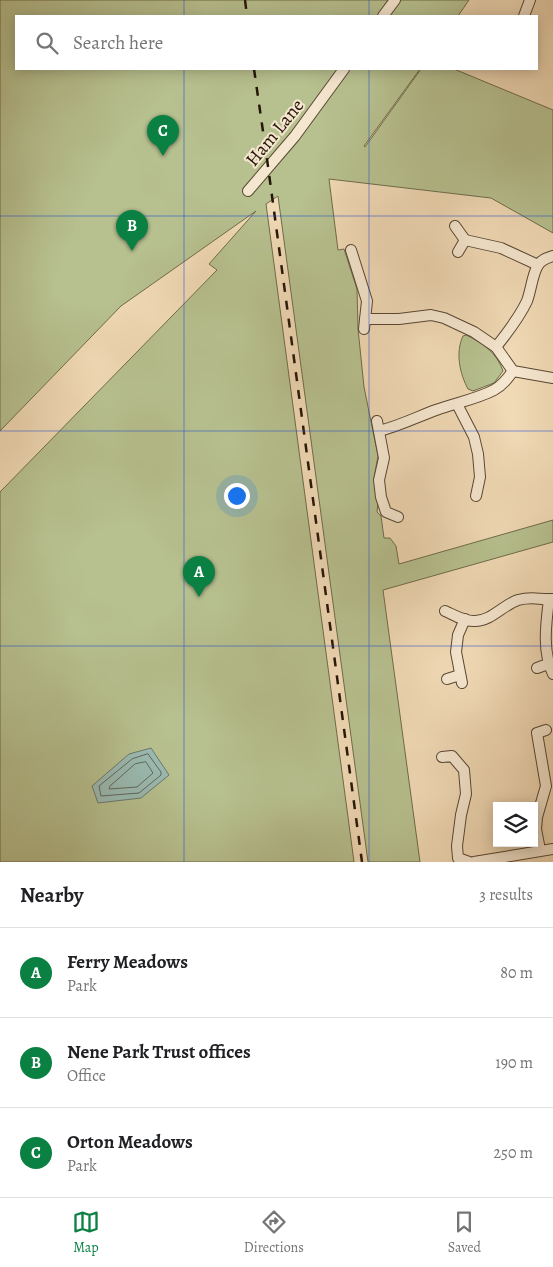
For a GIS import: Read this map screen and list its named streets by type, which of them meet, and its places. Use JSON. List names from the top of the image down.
{
  "streets": {
    "street": ["Ham Lane"]
  },
  "page": {
    "search": "Search here",
    "pins": ["C", "B", "A"],
    "heading": ["Nearby", "3 results"],
    "list": [
      {
        "mark": "A",
        "name": "Ferry Meadows",
        "note": "Park",
        "value": "80 m"
      },
      {
        "mark": "B",
        "name": "Nene Park Trust offices",
        "note": "Office",
        "value": "190 m"
      },
      {
        "mark": "C",
        "name": "Orton Meadows",
        "note": "Park",
        "value": "250 m"
      }
    ],
    "nav": ["Map", "Directions", "Saved"]
  }
}
